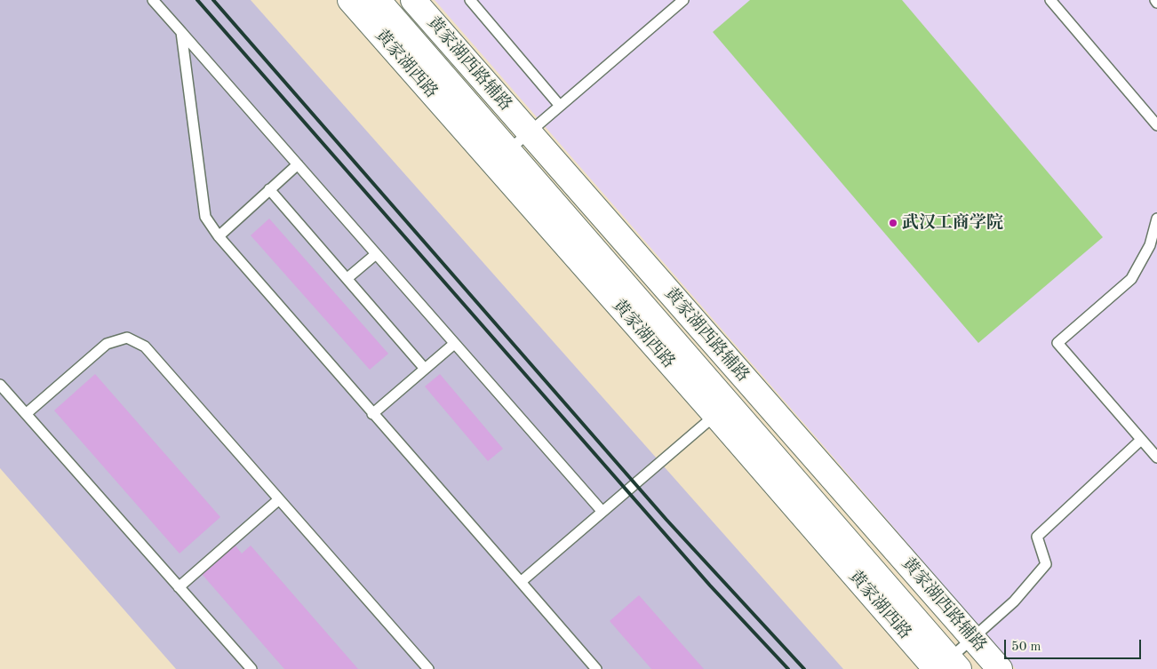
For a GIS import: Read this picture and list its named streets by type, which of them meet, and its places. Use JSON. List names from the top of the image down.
{
  "streets": {
    "main road": ["黄家湖西路", "黄家湖西路辅路"]
  },
  "places": ["武汉工商学院"],
  "scale_bar": "50 m"
}
